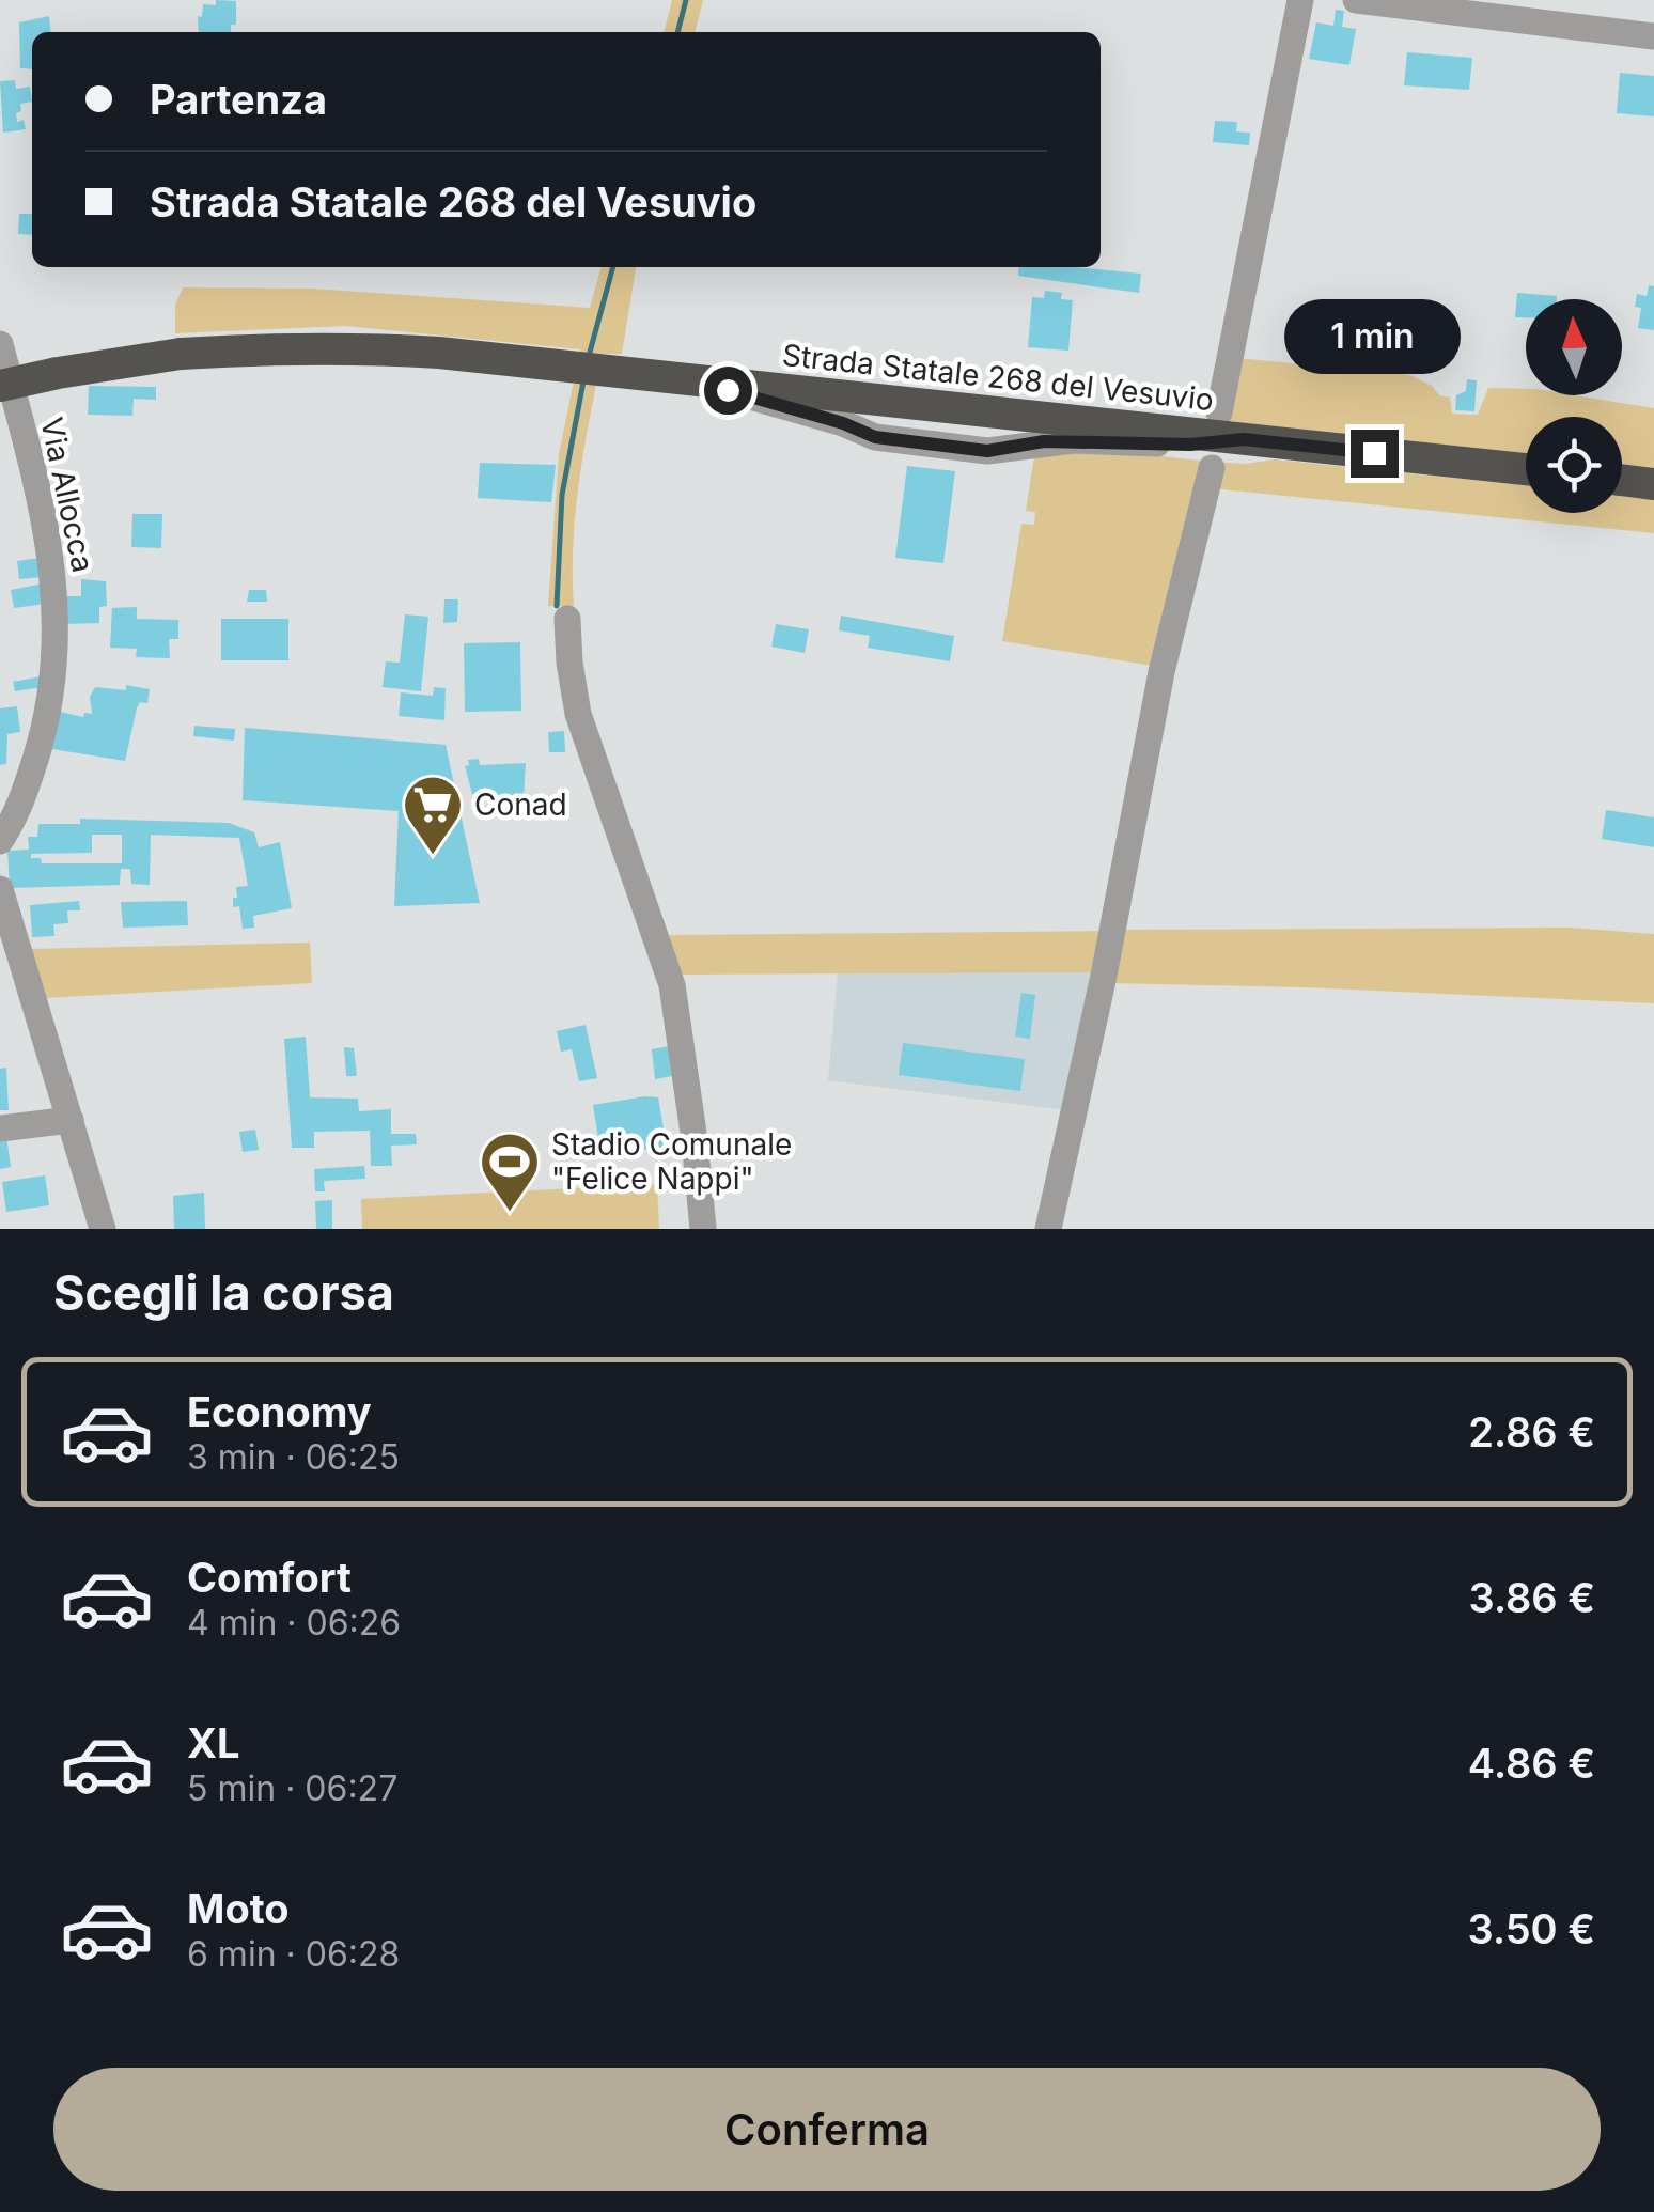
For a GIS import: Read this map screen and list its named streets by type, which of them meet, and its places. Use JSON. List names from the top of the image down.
{
  "streets": {
    "highway": ["Strada Statale 268 del Vesuvio"],
    "street": ["Via Allocca"]
  },
  "places": {
    "supermarket": ["Conad"],
    "sports": ["Stadio Comunale \"Felice Nappi\""]
  },
  "north": "top",
  "page": {
    "banner": ["Partenza", "Strada Statale 268 del Vesuvio"],
    "bubble": "1 min",
    "heading": "Scegli la corsa",
    "list": [
      {
        "name": "Economy",
        "note": "3 min · 06:25",
        "value": "2.86 €"
      },
      {
        "name": "Comfort",
        "note": "4 min · 06:26",
        "value": "3.86 €"
      },
      {
        "name": "XL",
        "note": "5 min · 06:27",
        "value": "4.86 €"
      },
      {
        "name": "Moto",
        "note": "6 min · 06:28",
        "value": "3.50 €"
      }
    ],
    "buttons": "Conferma"
  }
}
